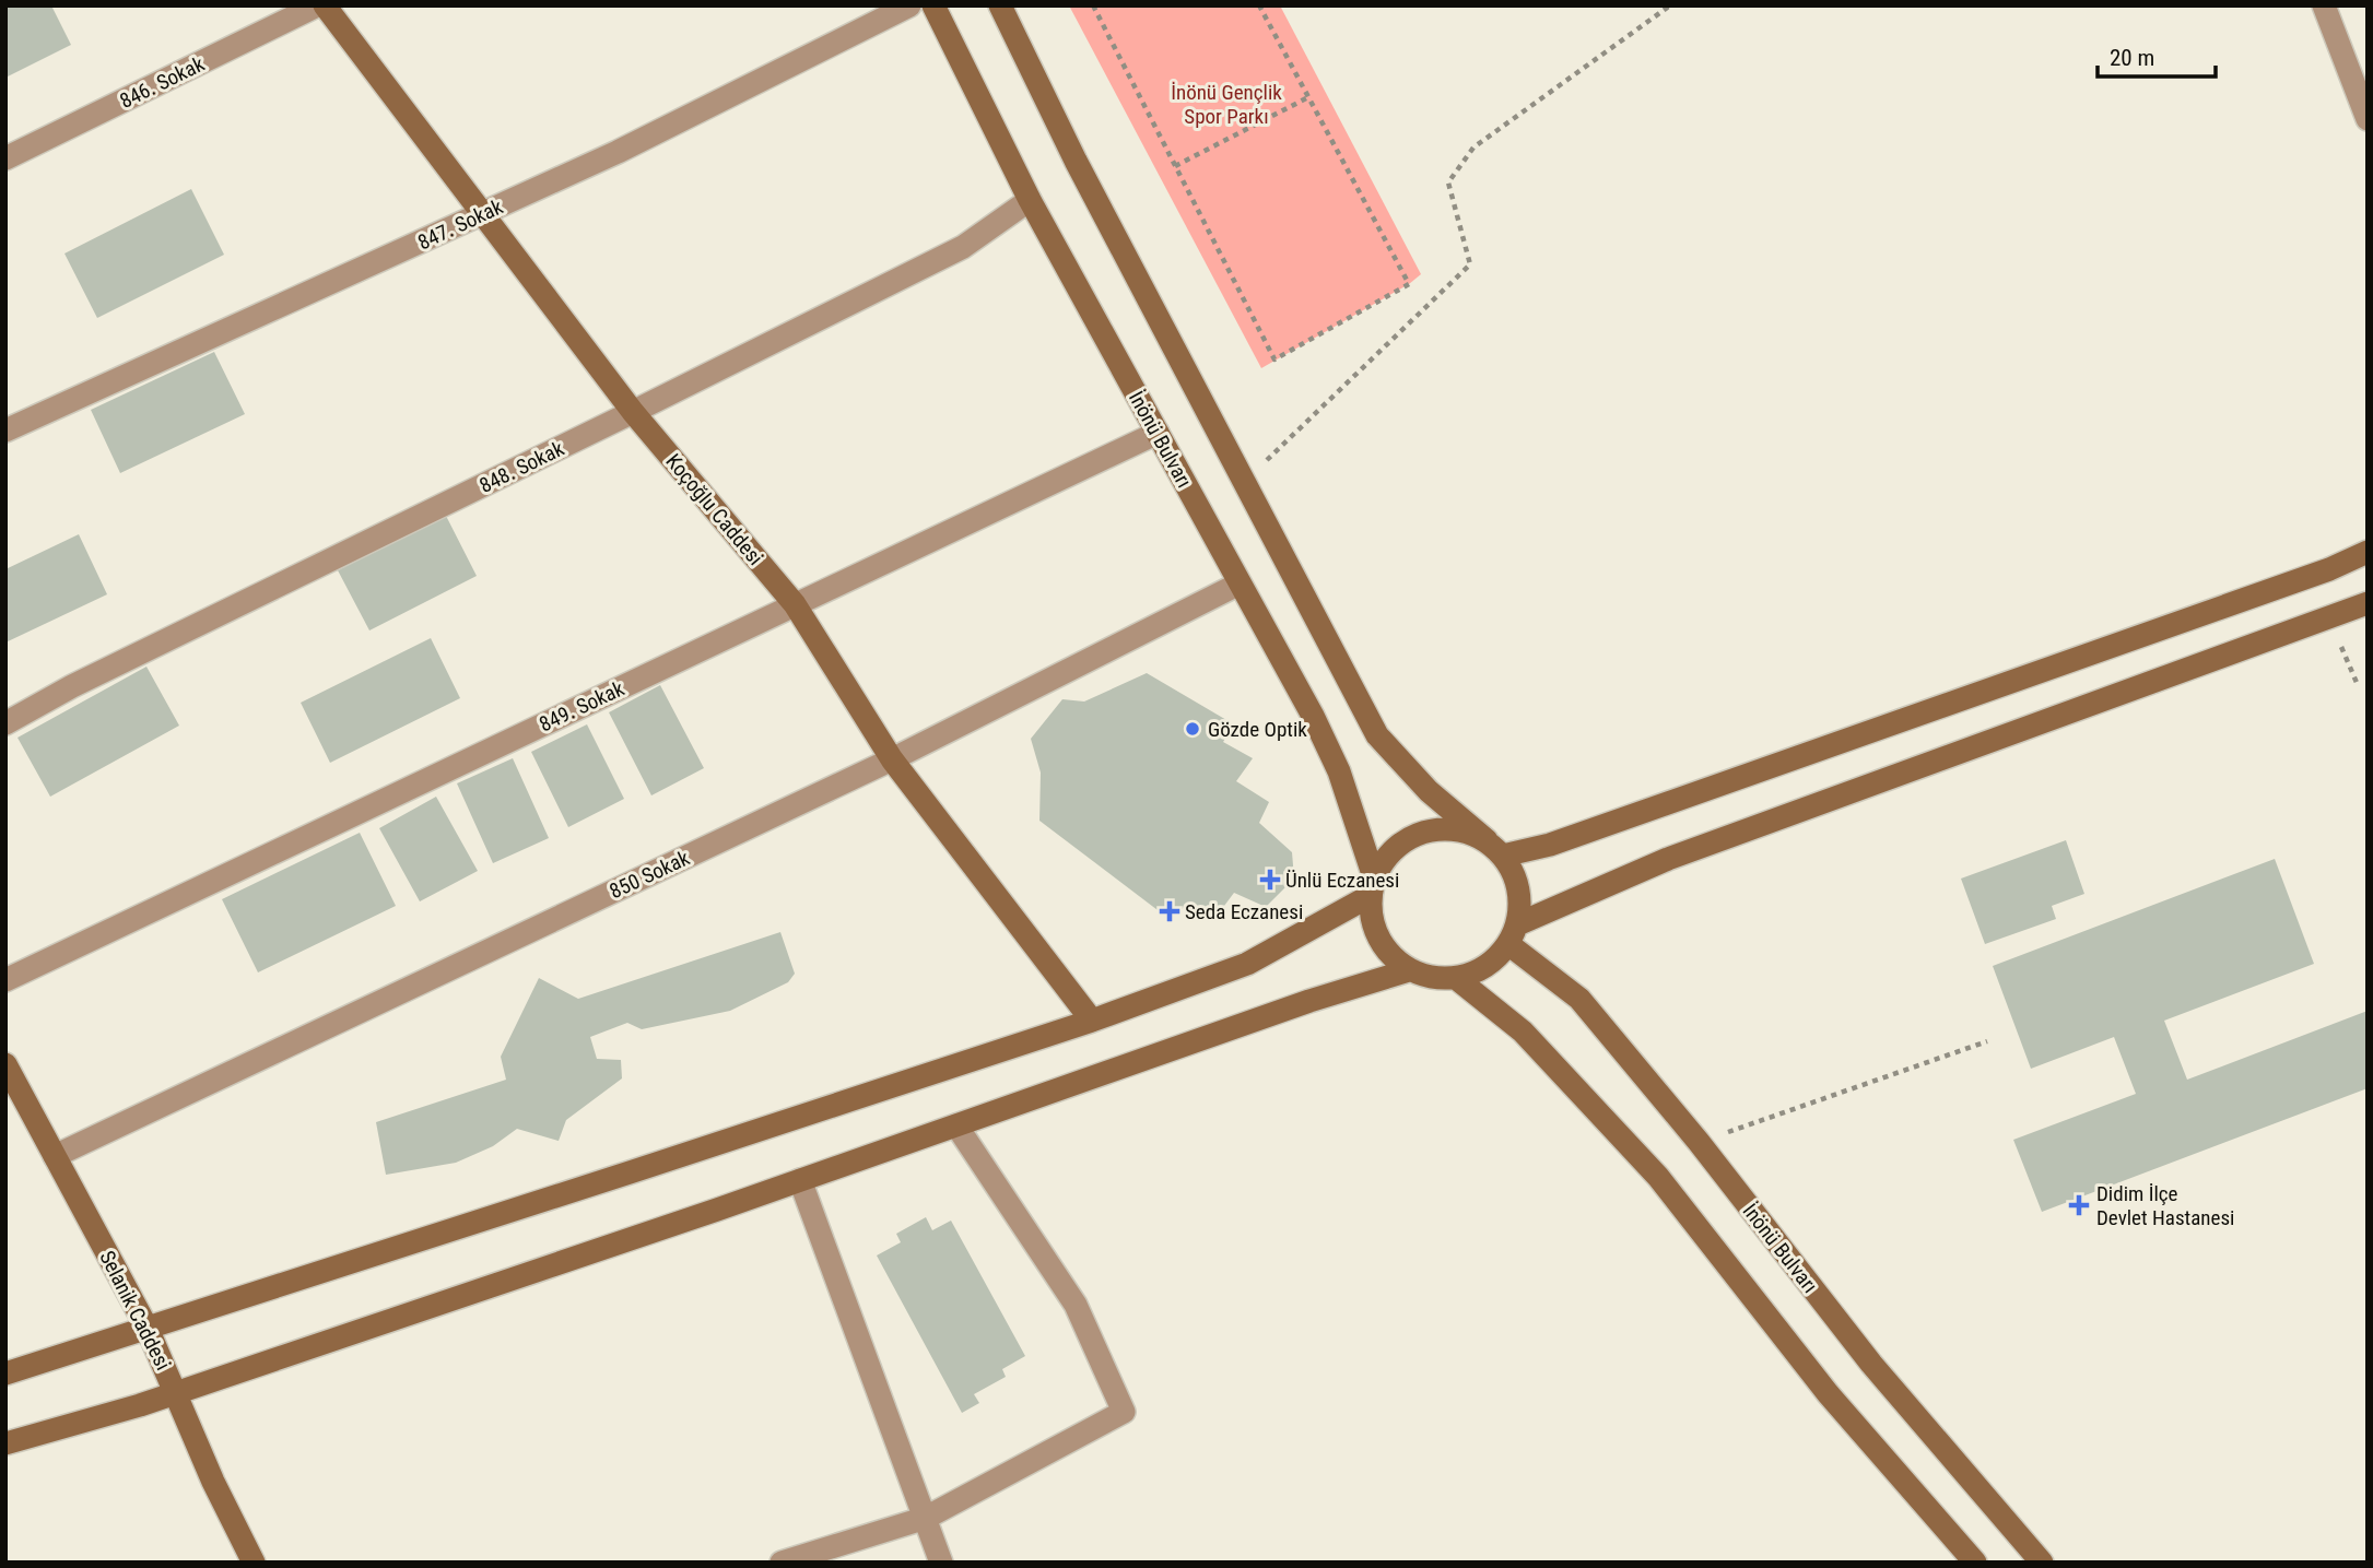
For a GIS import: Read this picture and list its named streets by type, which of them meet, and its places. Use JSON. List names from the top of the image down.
{
  "streets": {
    "main road": ["İnönü Bulvarı", "Koçoğlu Caddesi", "Selanik Caddesi"],
    "street": [
      "846. Sokak",
      "847. Sokak",
      "848. Sokak",
      "849. Sokak",
      "850 Sokak"
    ]
  },
  "crossings": [
    ["847. Sokak", "Koçoğlu Caddesi"],
    ["İnönü Bulvarı", "848. Sokak"],
    ["İnönü Bulvarı", "849. Sokak"],
    ["İnönü Bulvarı", "850 Sokak"],
    ["848. Sokak", "Koçoğlu Caddesi"],
    ["Koçoğlu Caddesi", "849. Sokak"],
    ["Koçoğlu Caddesi", "850 Sokak"],
    ["850 Sokak", "Selanik Caddesi"]
  ],
  "parks": ["İnönü Gençlik Spor Parkı"],
  "places": {
    "other": ["Gözde Optik"],
    "health": ["Ünlü Eczanesi", "Seda Eczanesi", "Didim İlçe Devlet Hastanesi"]
  },
  "scale_bar": "20 m"
}
